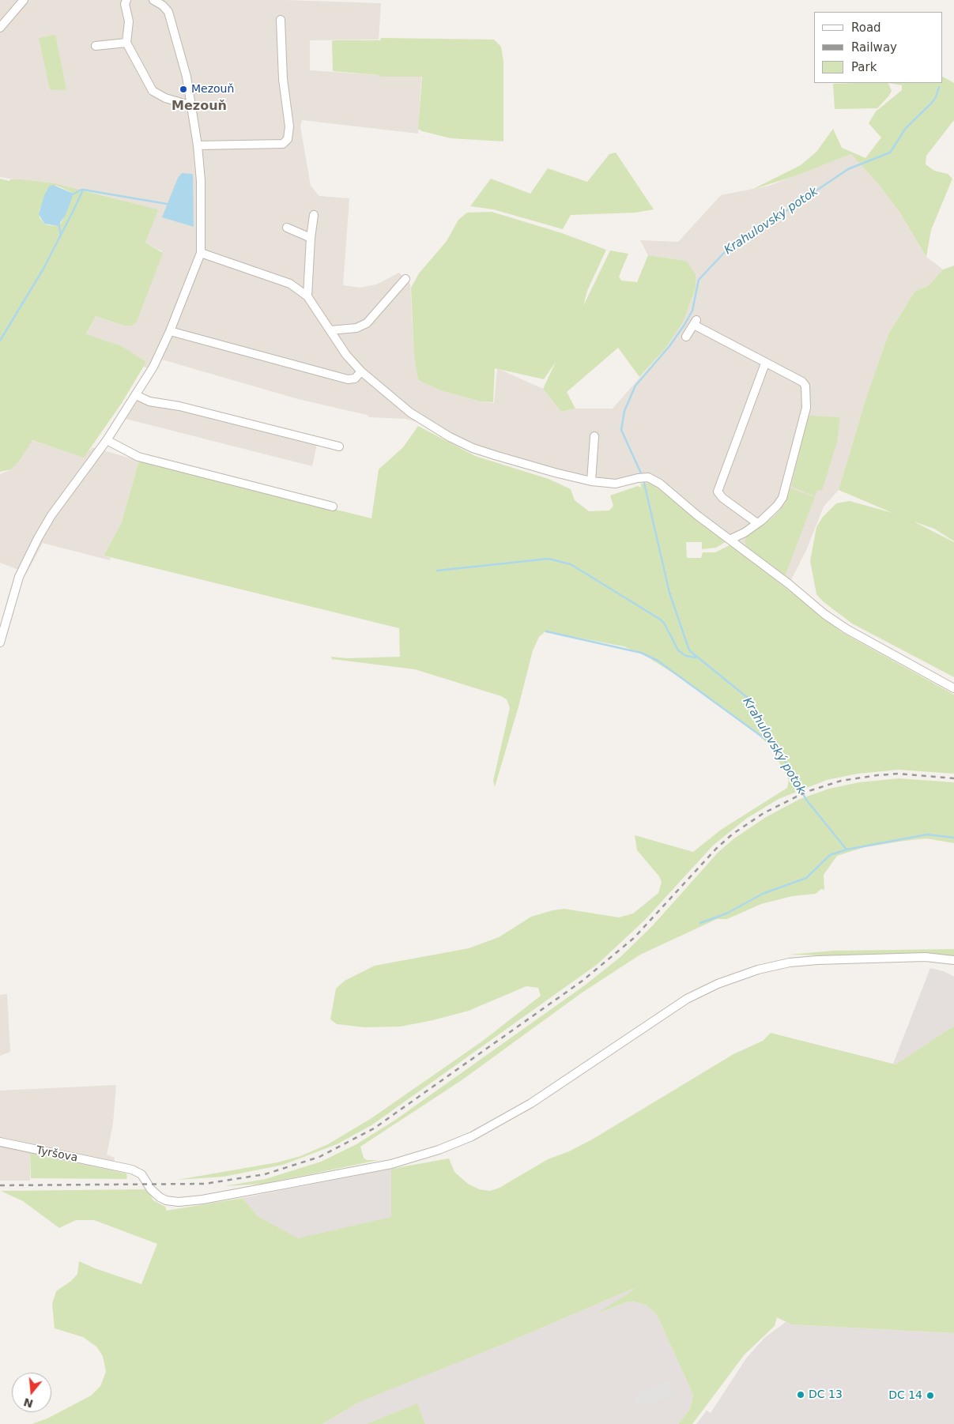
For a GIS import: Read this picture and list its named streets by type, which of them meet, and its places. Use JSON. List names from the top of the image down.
{
  "streets": {
    "street": ["Tyršova"]
  },
  "districts": ["Mezouň"],
  "water": ["Krahulovský potok"],
  "places": ["Mezouň", "DC 13", "DC 14"],
  "legend": ["Road", "Railway", "Park"],
  "north": "bottom"
}
